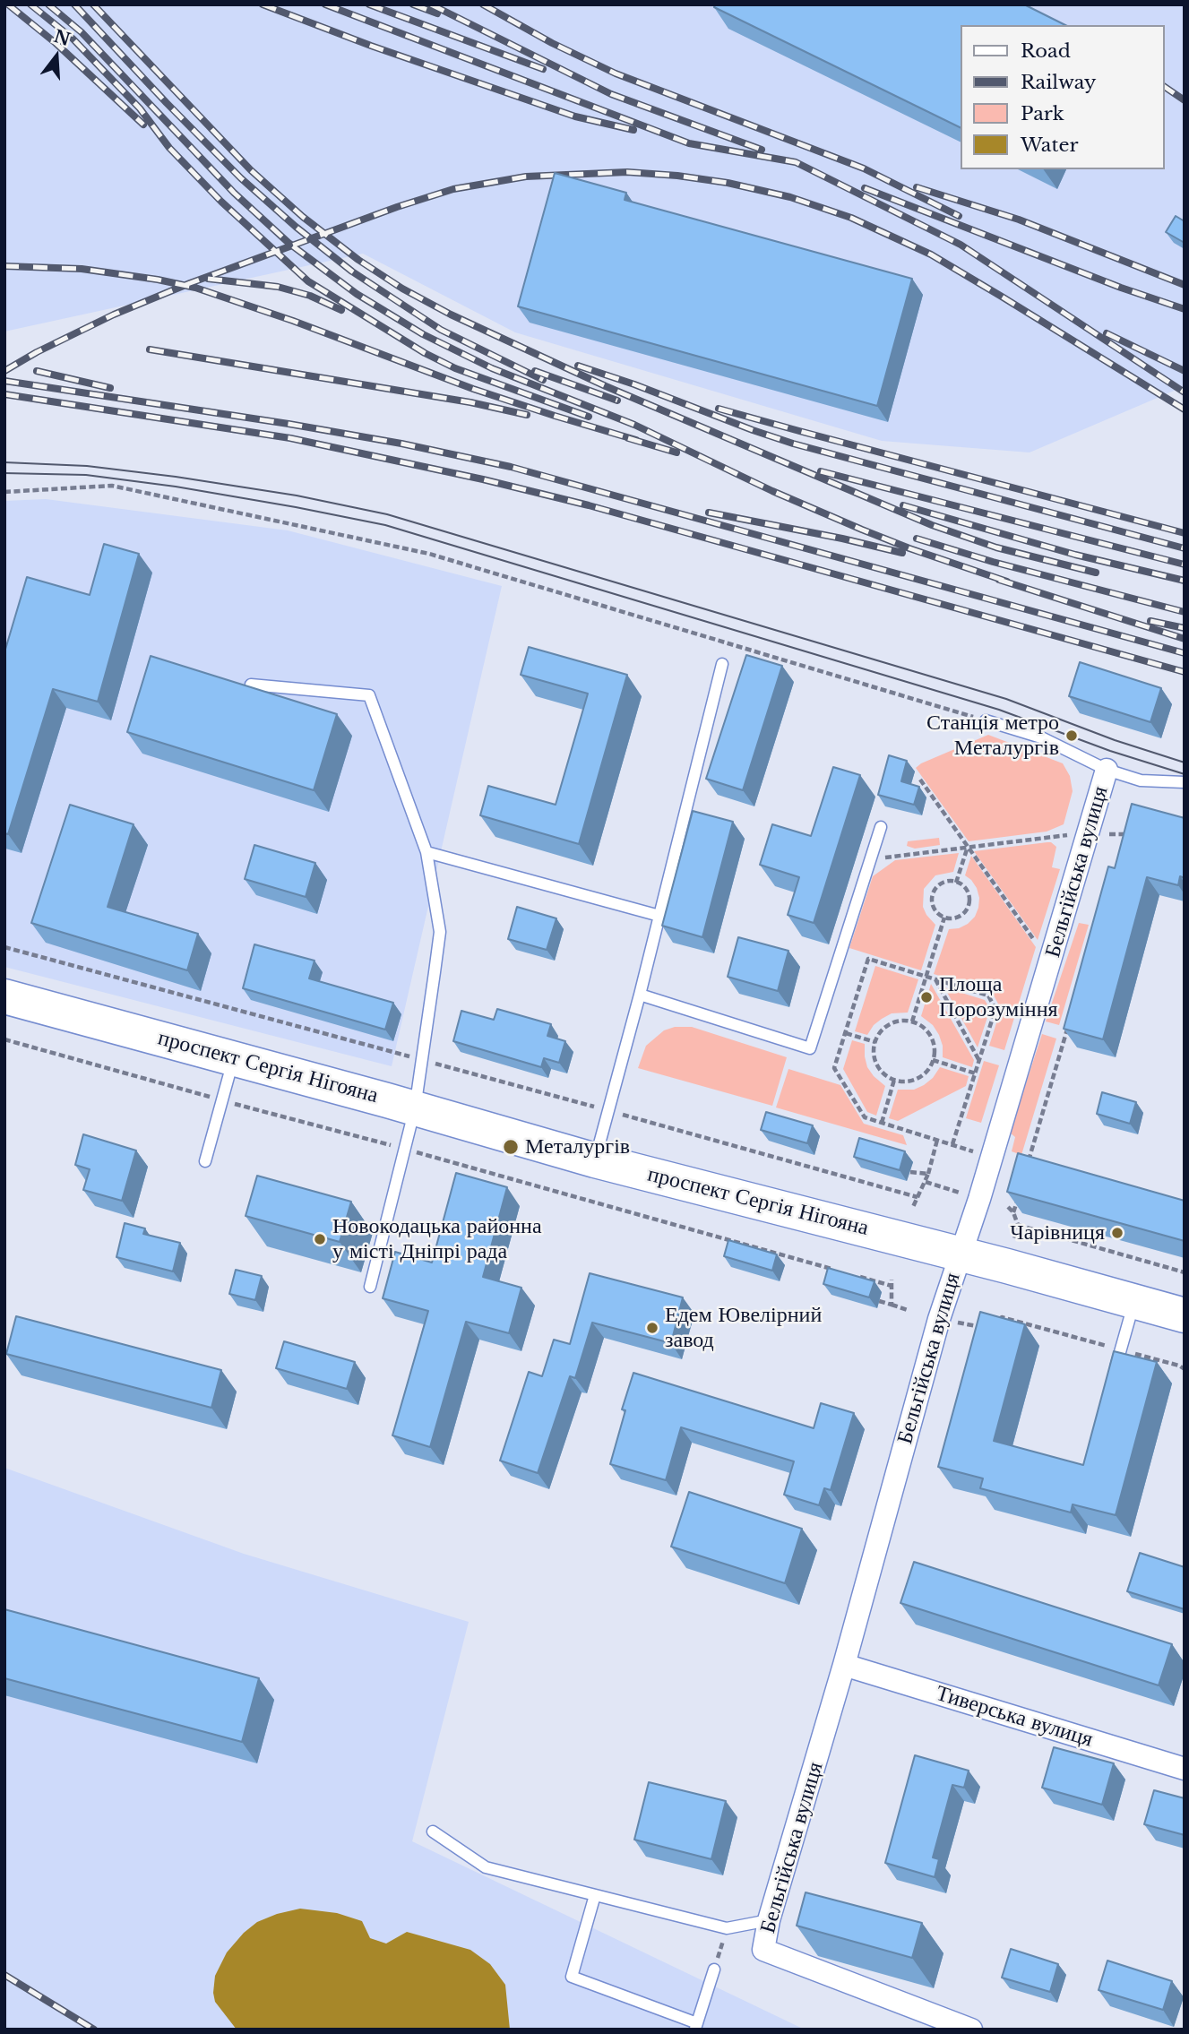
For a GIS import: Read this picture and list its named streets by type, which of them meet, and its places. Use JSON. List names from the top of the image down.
{
  "streets": {
    "highway": ["проспект Сергія Нігояна"],
    "street": ["Бельгійська вулиця", "Тиверська вулиця"]
  },
  "crossings": [
    ["Бельгійська вулиця", "проспект Сергія Нігояна"],
    ["Бельгійська вулиця", "Тиверська вулиця"]
  ],
  "places": [
    "Станція метро Металургів",
    "Площа Порозуміння",
    "Металургів",
    "Чарівниця",
    "Новокодацька районна у місті Дніпрі рада",
    "Едем Ювелірний завод"
  ],
  "legend": [
    "Road",
    "Railway",
    "Park",
    "Water"
  ],
  "north": "top"
}
